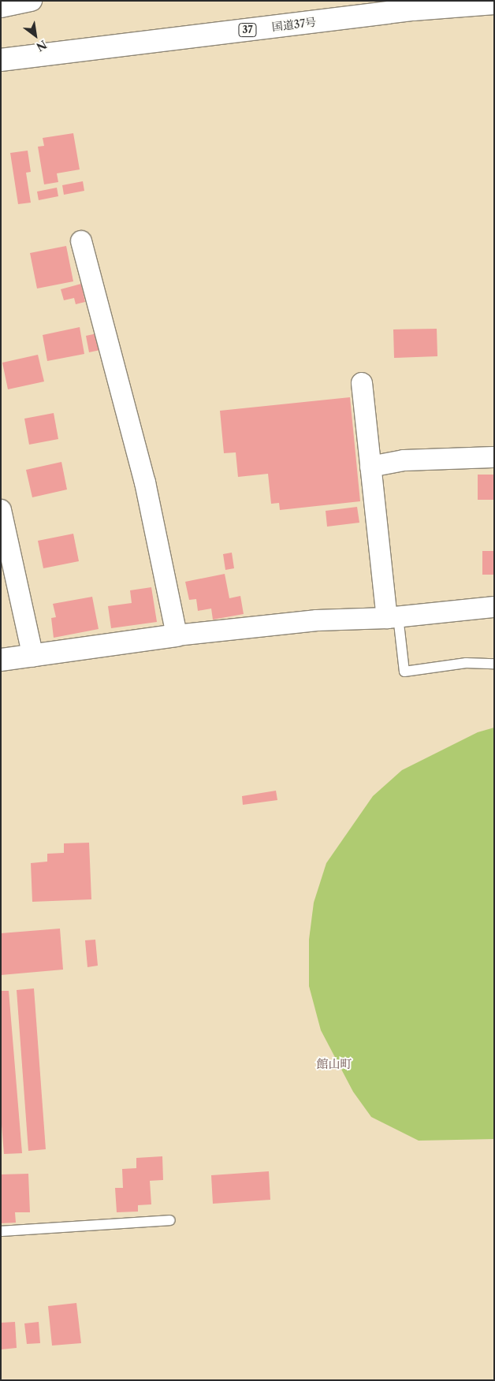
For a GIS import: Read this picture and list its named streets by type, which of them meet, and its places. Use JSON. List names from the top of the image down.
{
  "streets": {
    "main road": ["国道37号", "37"]
  },
  "districts": ["館山町"],
  "north": "bottom right"
}
